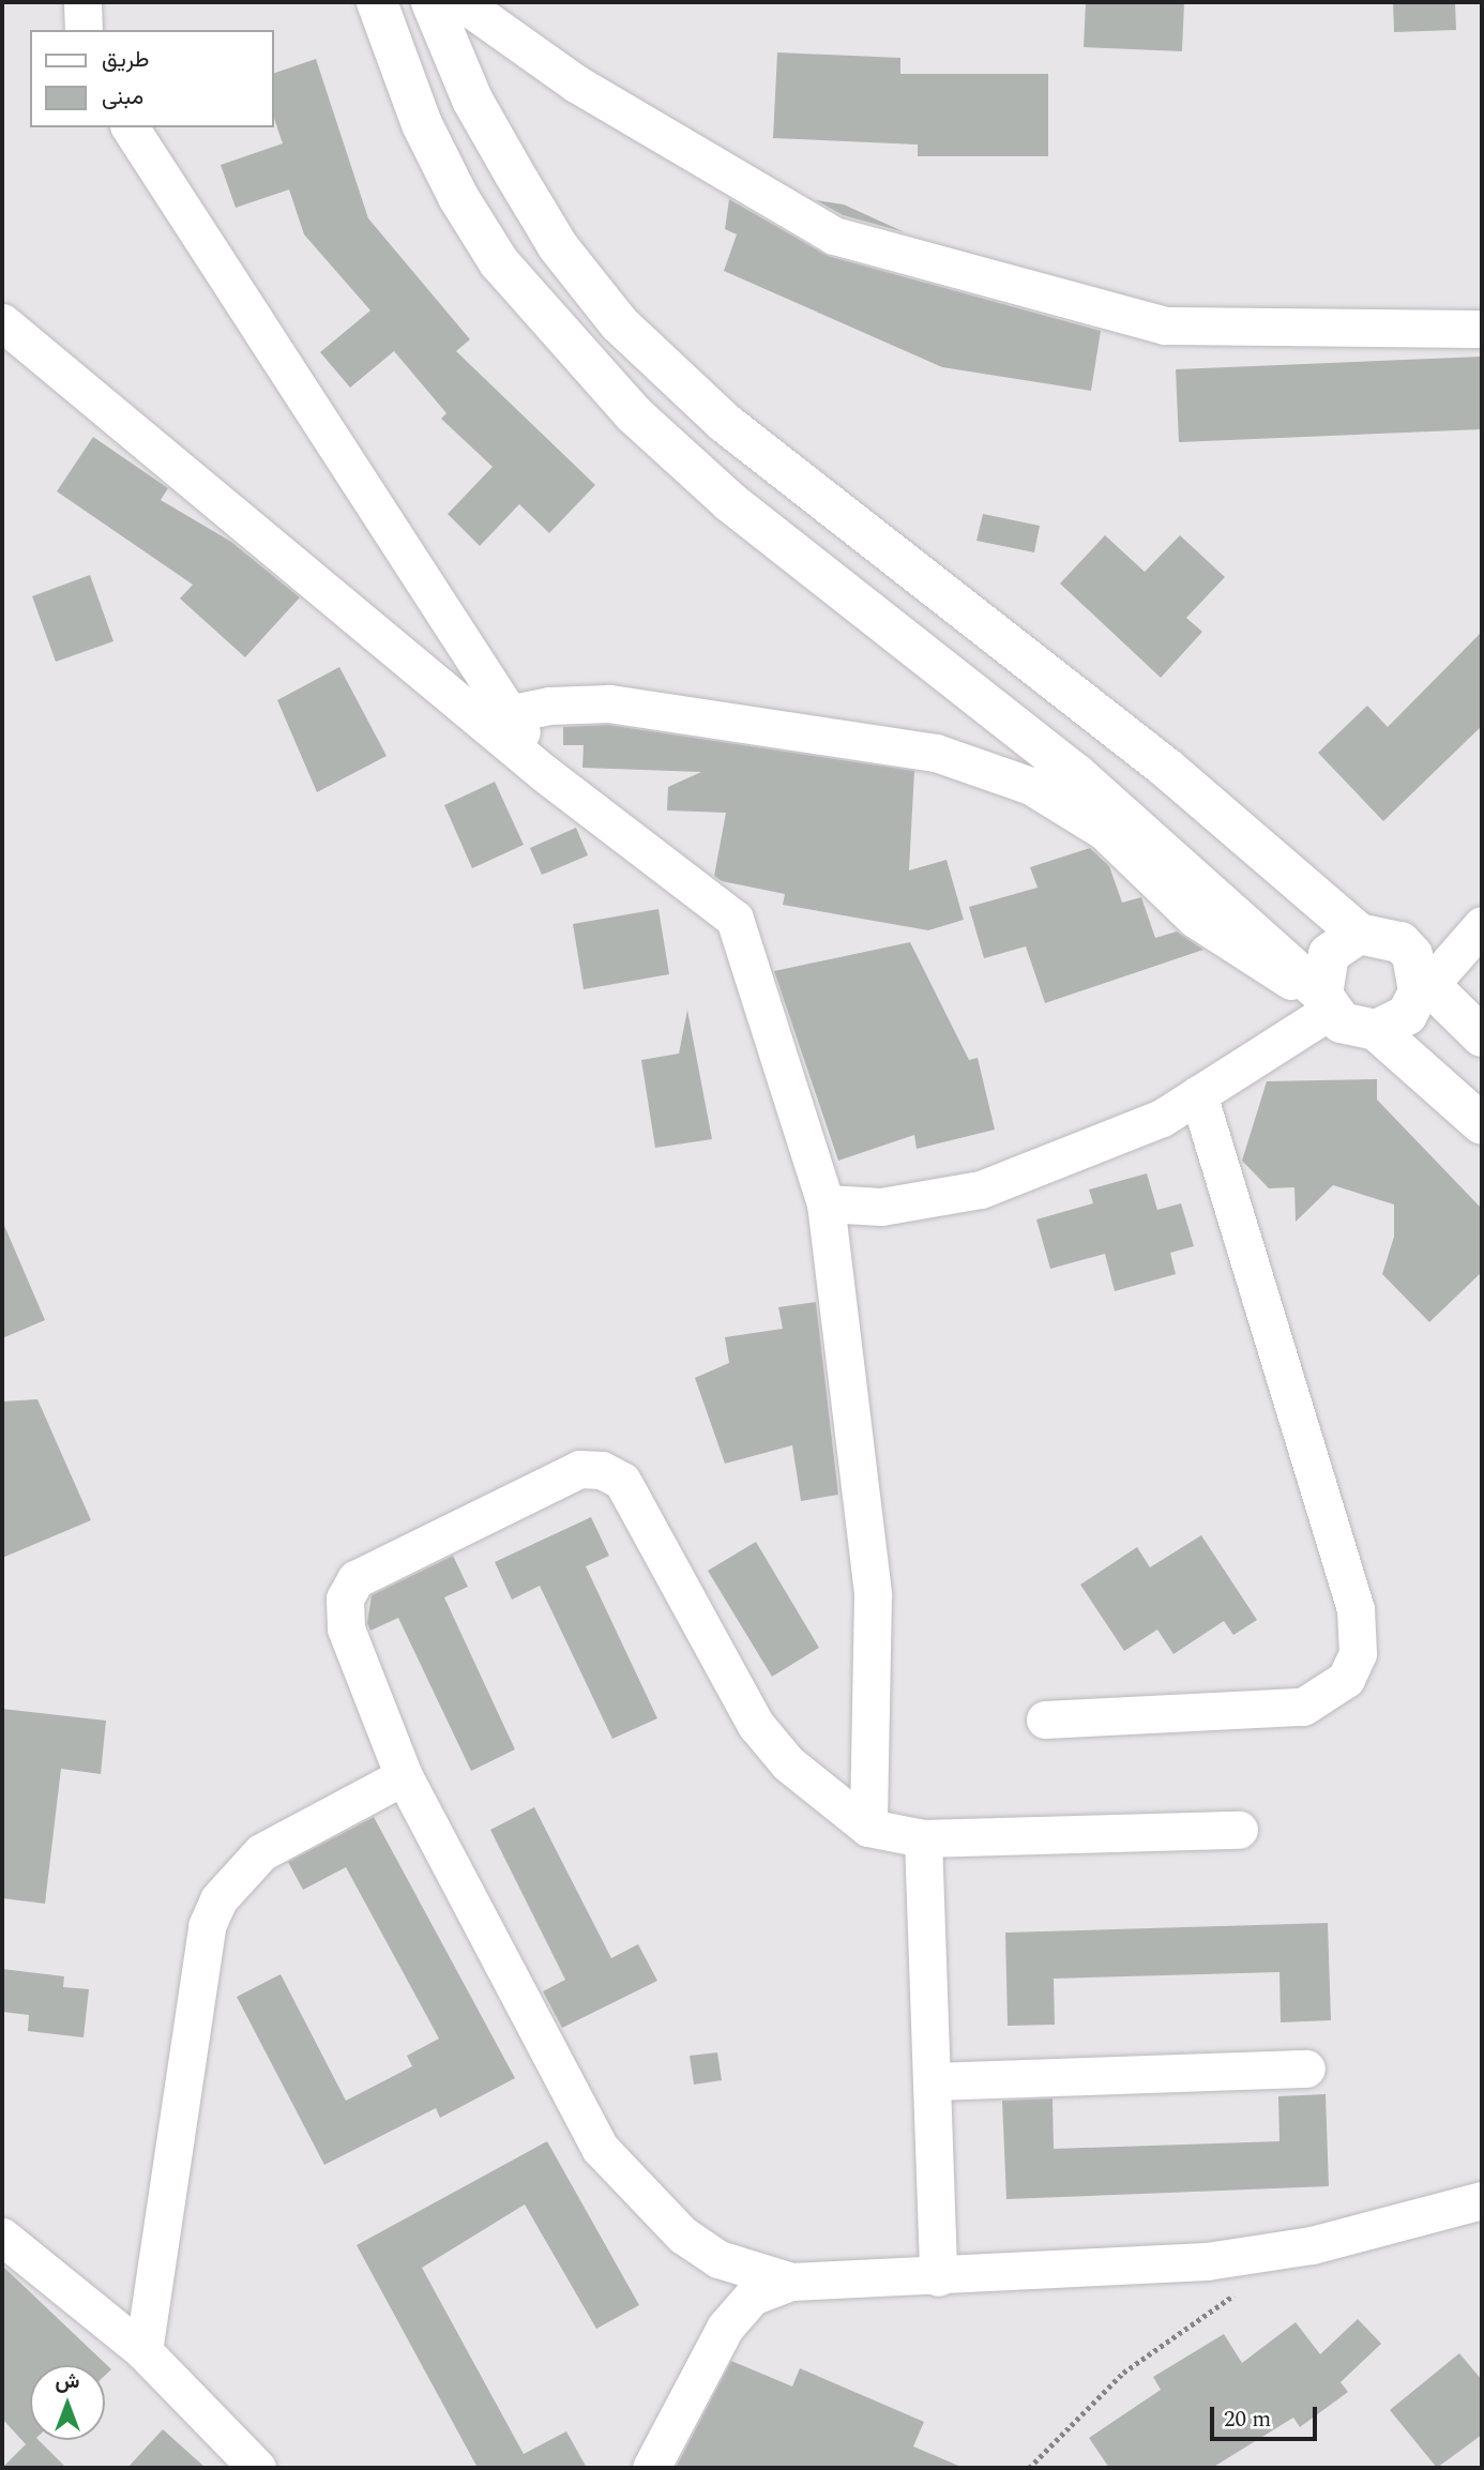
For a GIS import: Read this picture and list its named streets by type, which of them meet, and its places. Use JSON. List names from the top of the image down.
{
  "legend": ["طريق", "مبنى"],
  "scale_bar": "20 m",
  "north": "top"
}
